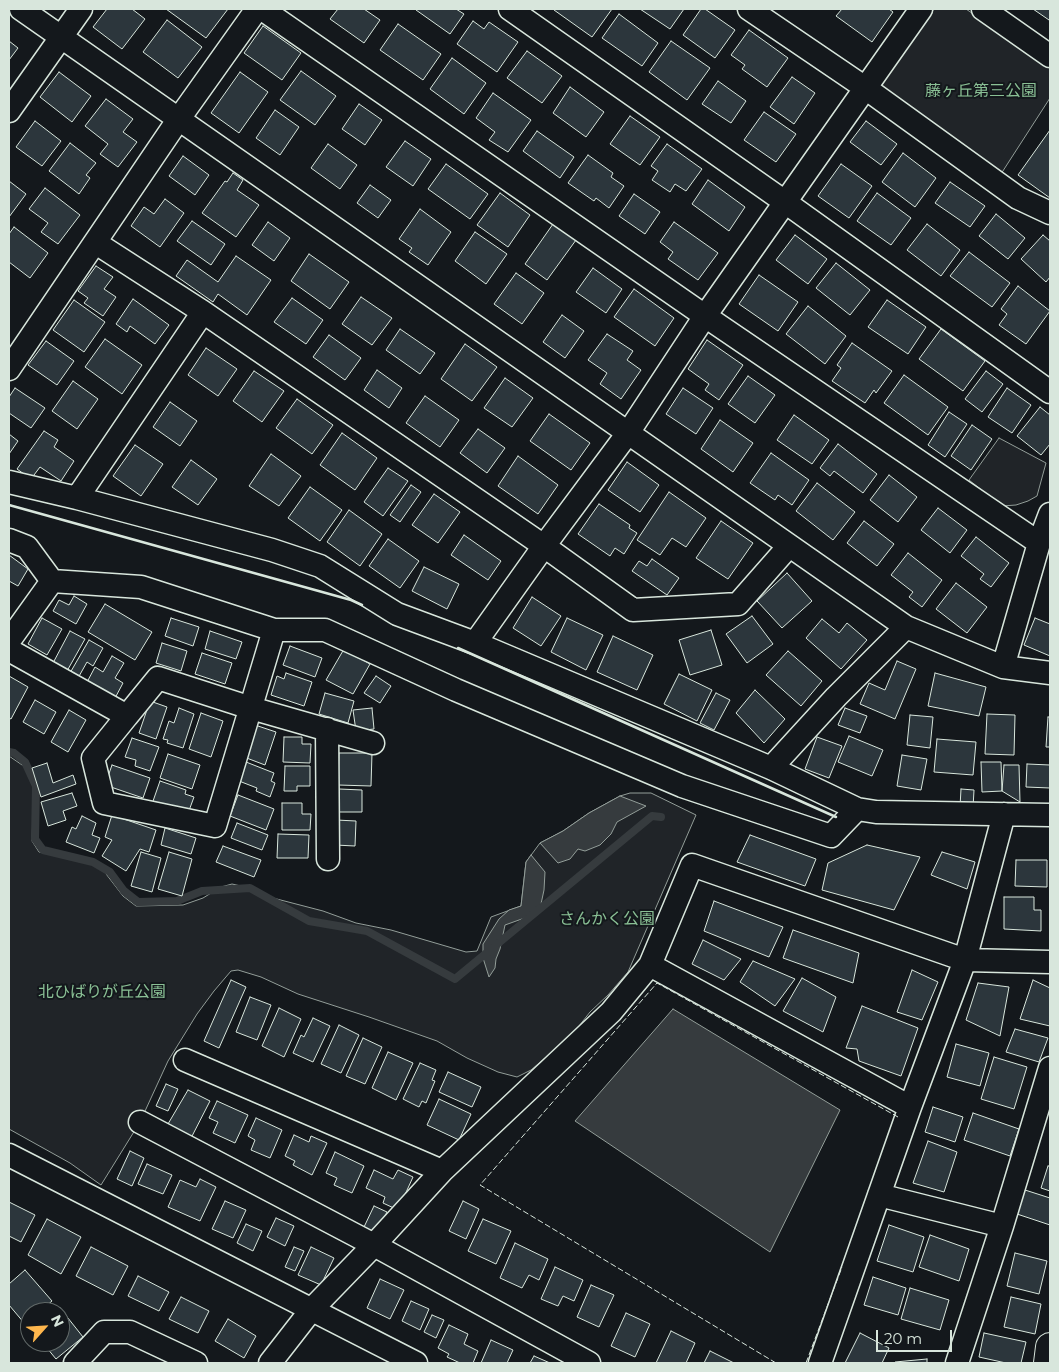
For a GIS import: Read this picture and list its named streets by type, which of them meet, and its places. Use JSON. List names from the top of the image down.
{
  "parks": ["藤ヶ丘第三公園", "さんかく公園", "北ひばりが丘公園"],
  "scale_bar": "20 m",
  "north": "top right"
}
